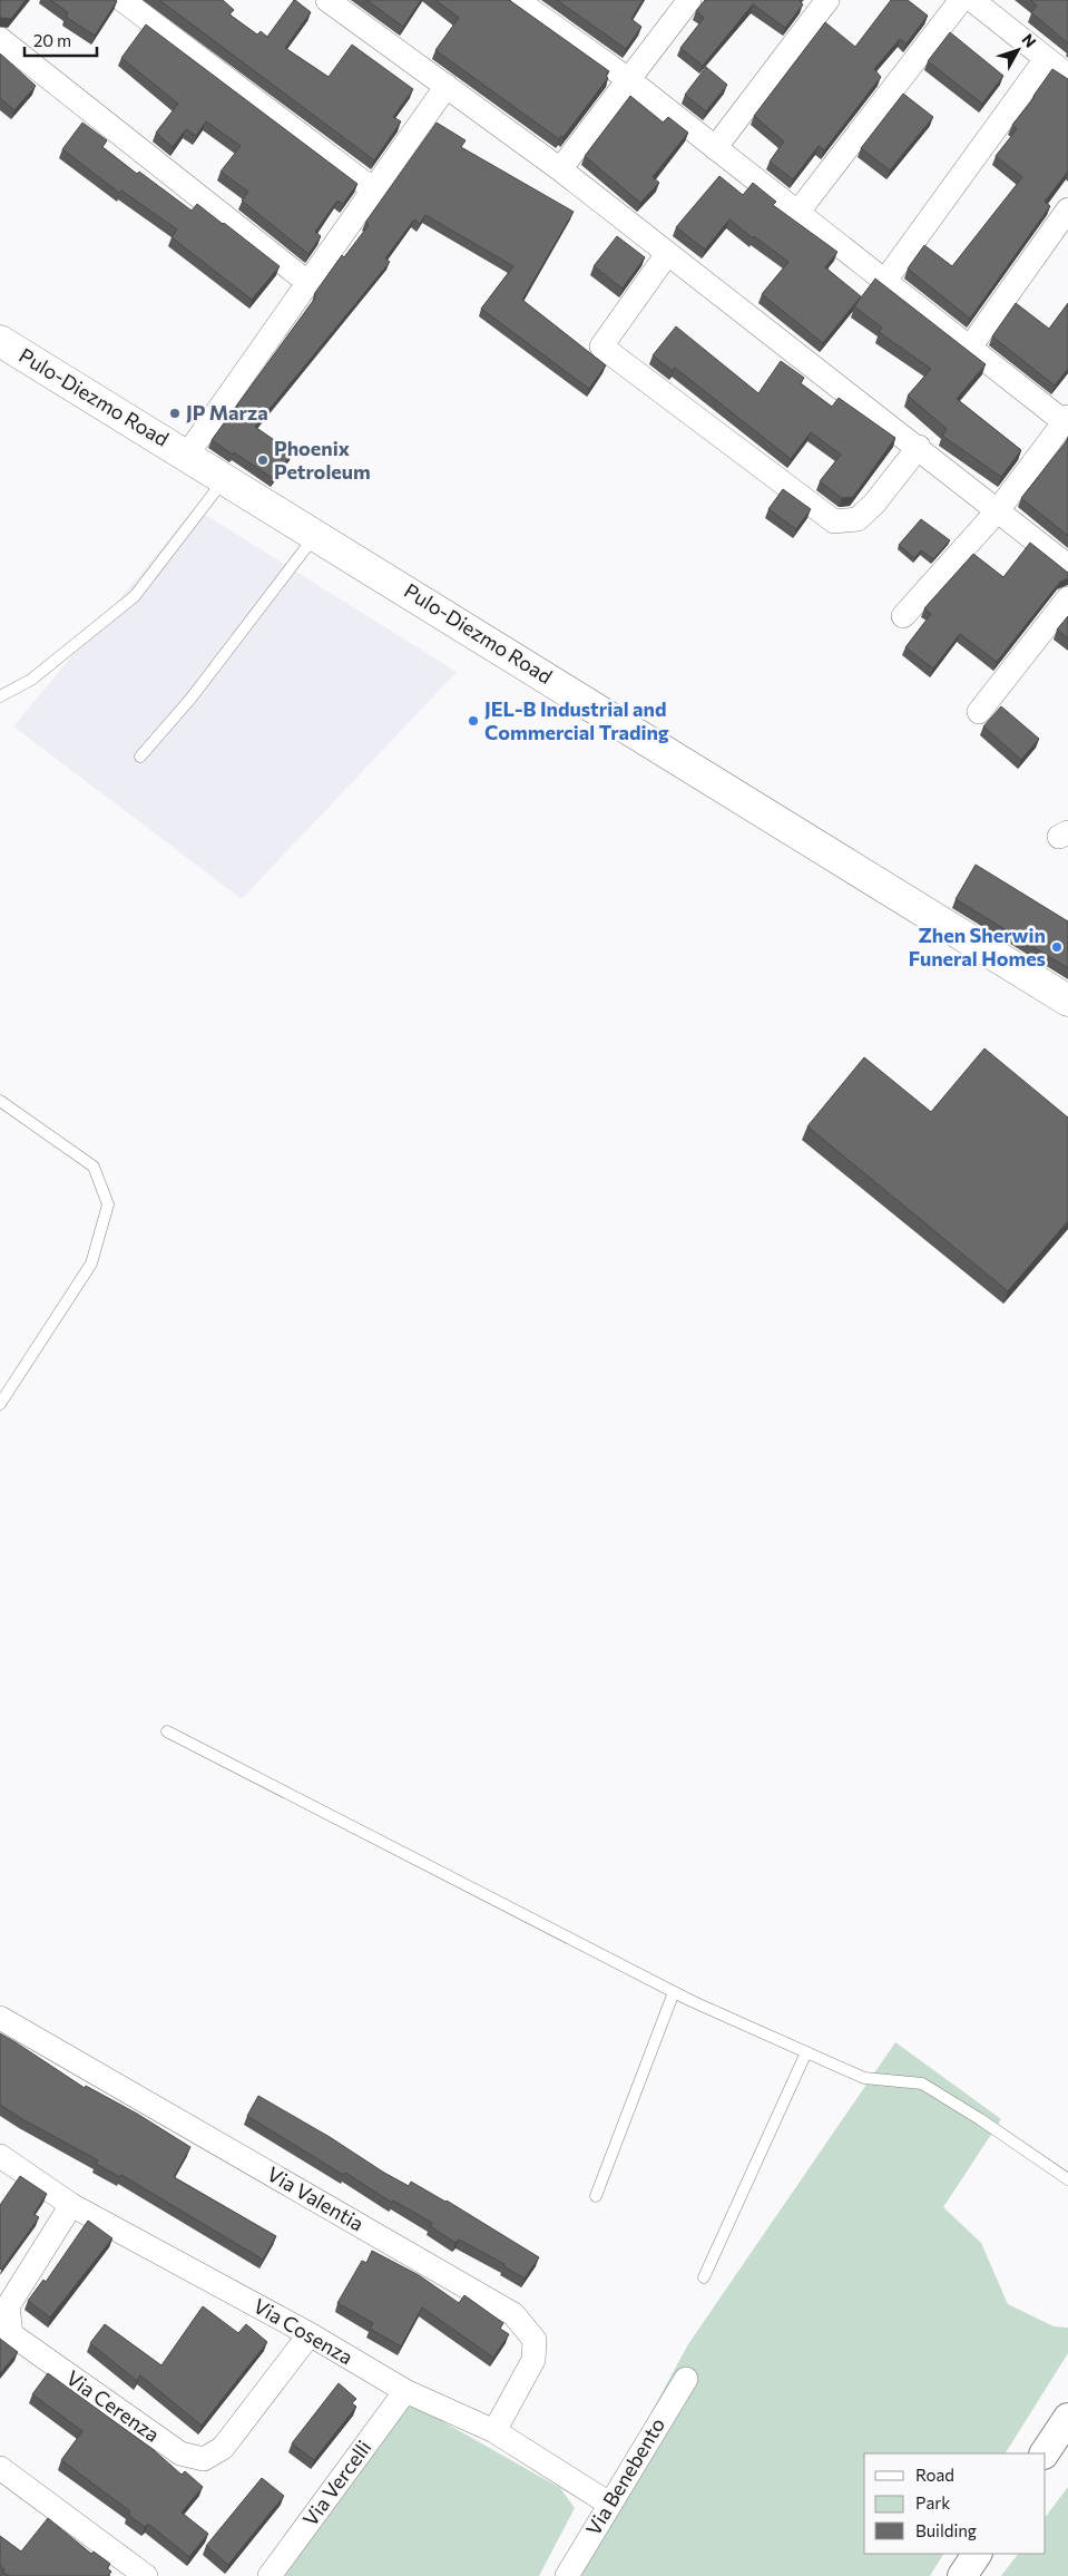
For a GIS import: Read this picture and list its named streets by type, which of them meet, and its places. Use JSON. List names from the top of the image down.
{
  "streets": {
    "main road": ["Pulo-Diezmo Road"],
    "street": [
      "Via Valentia",
      "Via Cosenza",
      "Via Cerenza",
      "Via Benebento",
      "Via Vercelli"
    ]
  },
  "crossings": [
    ["Via Valentia", "Via Cosenza"],
    ["Via Cosenza", "Via Cerenza"],
    ["Via Cosenza", "Via Benebento"],
    ["Via Cosenza", "Via Vercelli"]
  ],
  "places": [
    "JP Marza",
    "Phoenix Petroleum",
    "JEL-B Industrial and Commercial Trading",
    "Zhen Sherwin Funeral Homes"
  ],
  "legend": ["Road", "Park", "Building"],
  "scale_bar": "20 m",
  "north": "top right"
}
